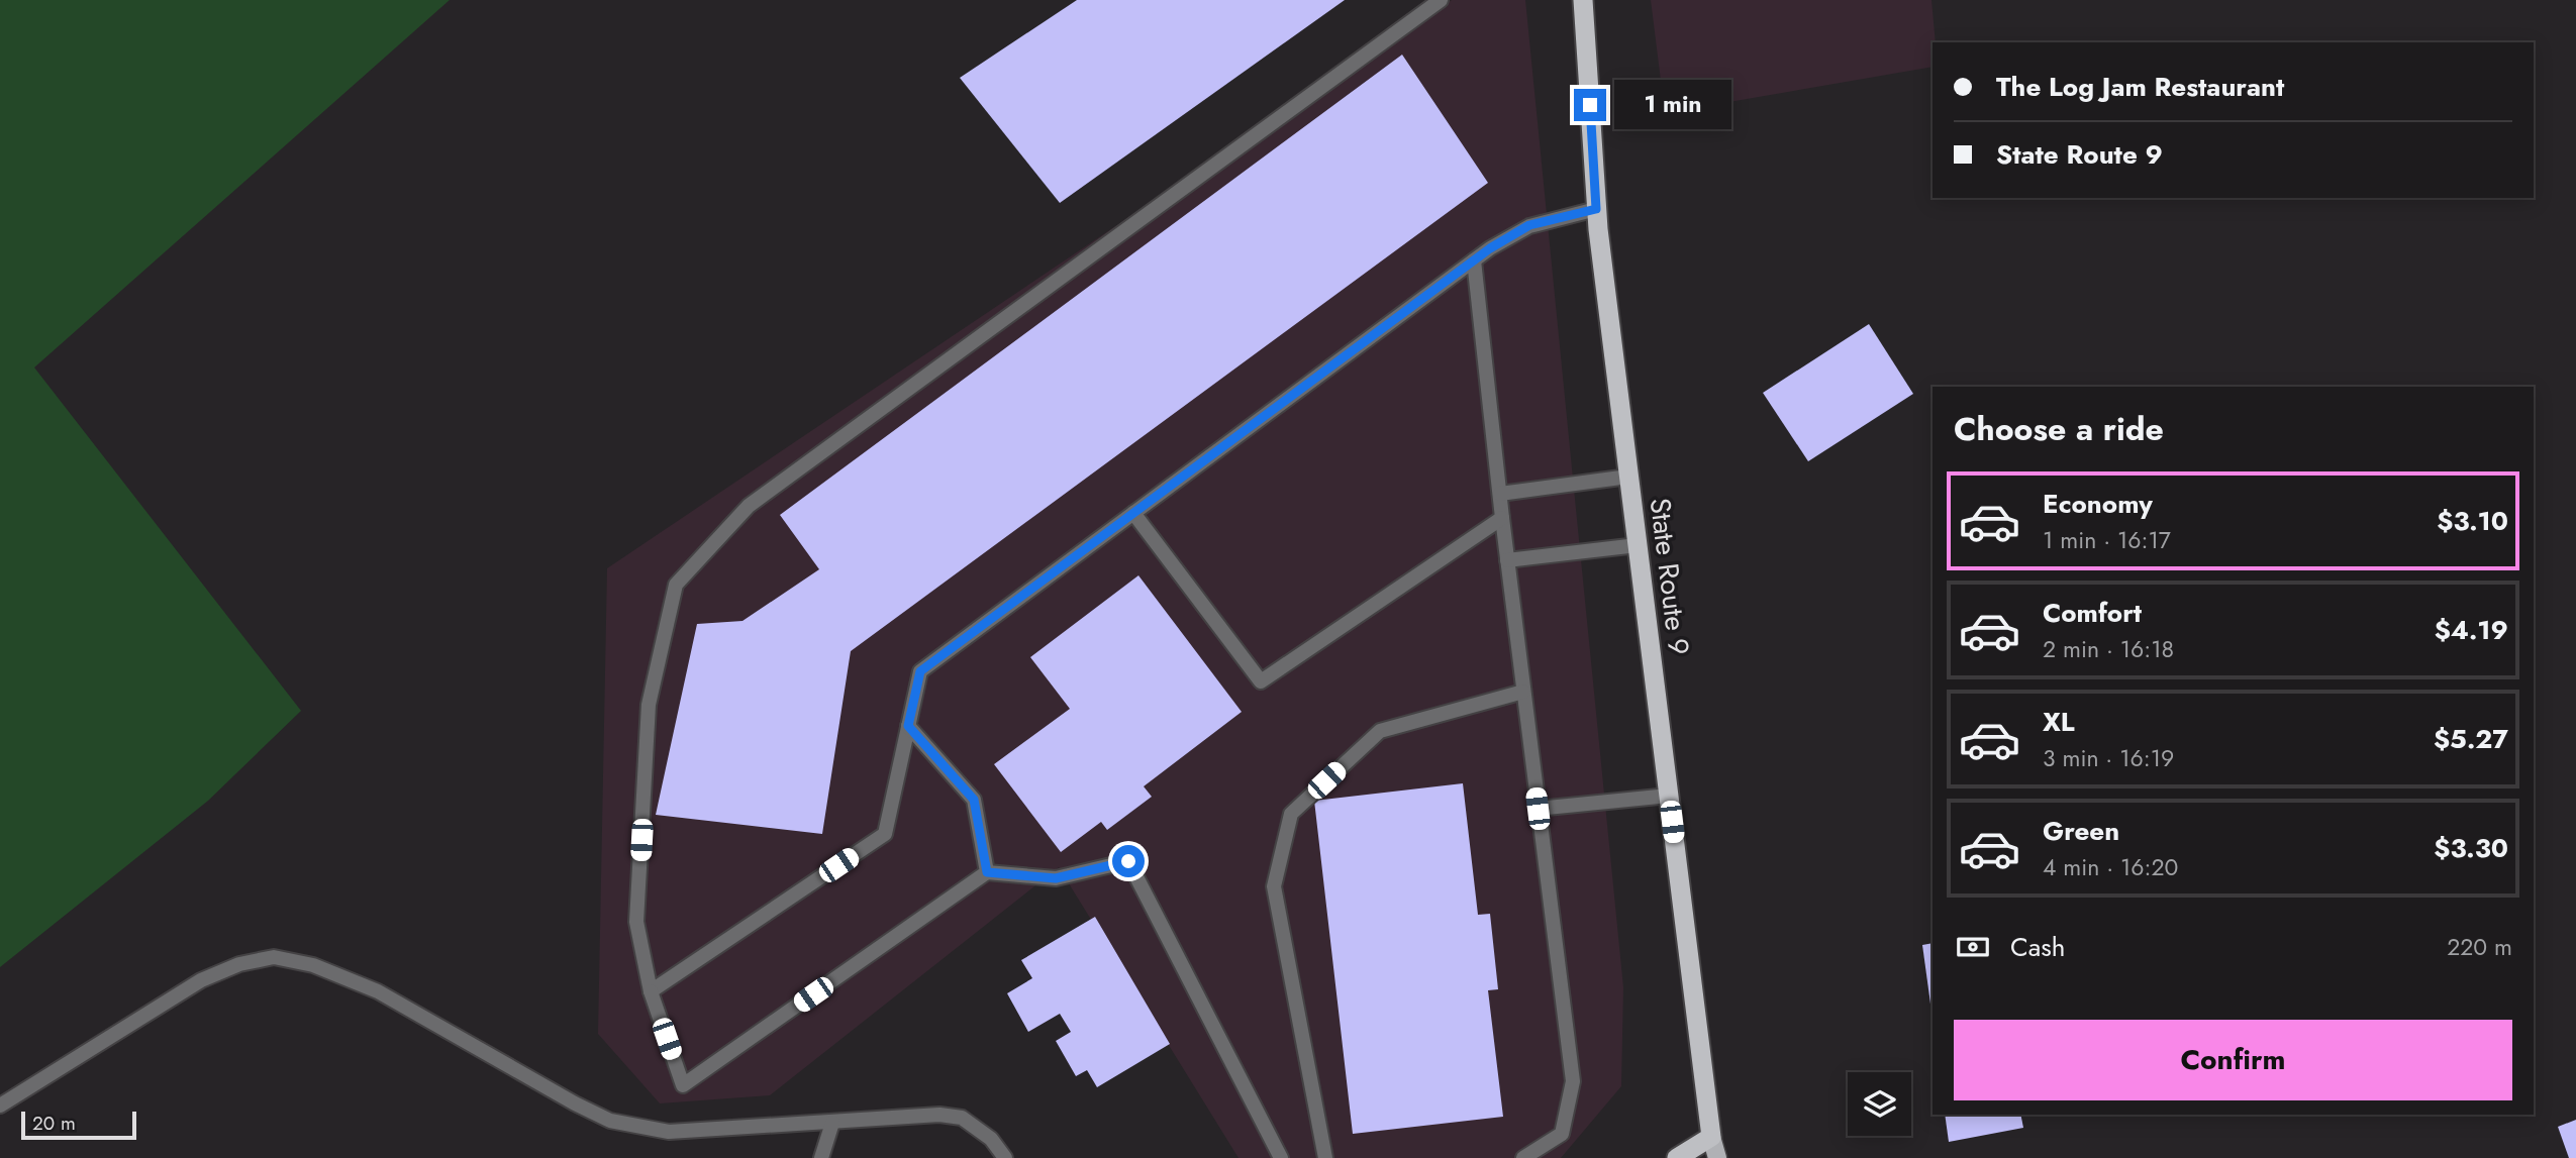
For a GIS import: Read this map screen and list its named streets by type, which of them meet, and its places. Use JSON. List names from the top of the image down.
{
  "streets": {
    "highway": ["State Route 9"]
  },
  "scale_bar": "20 m",
  "page": {
    "banner": ["The Log Jam Restaurant", "State Route 9"],
    "bubble": "1 min",
    "heading": "Choose a ride",
    "list": [
      {
        "name": "Economy",
        "note": "1 min · 16:17",
        "value": "$3.10"
      },
      {
        "name": "Comfort",
        "note": "2 min · 16:18",
        "value": "$4.19"
      },
      {
        "name": "XL",
        "note": "3 min · 16:19",
        "value": "$5.27"
      },
      {
        "name": "Green",
        "note": "4 min · 16:20",
        "value": "$3.30"
      }
    ],
    "pay": ["Cash", "220 m"],
    "buttons": "Confirm",
    "scale": "20 m"
  }
}
